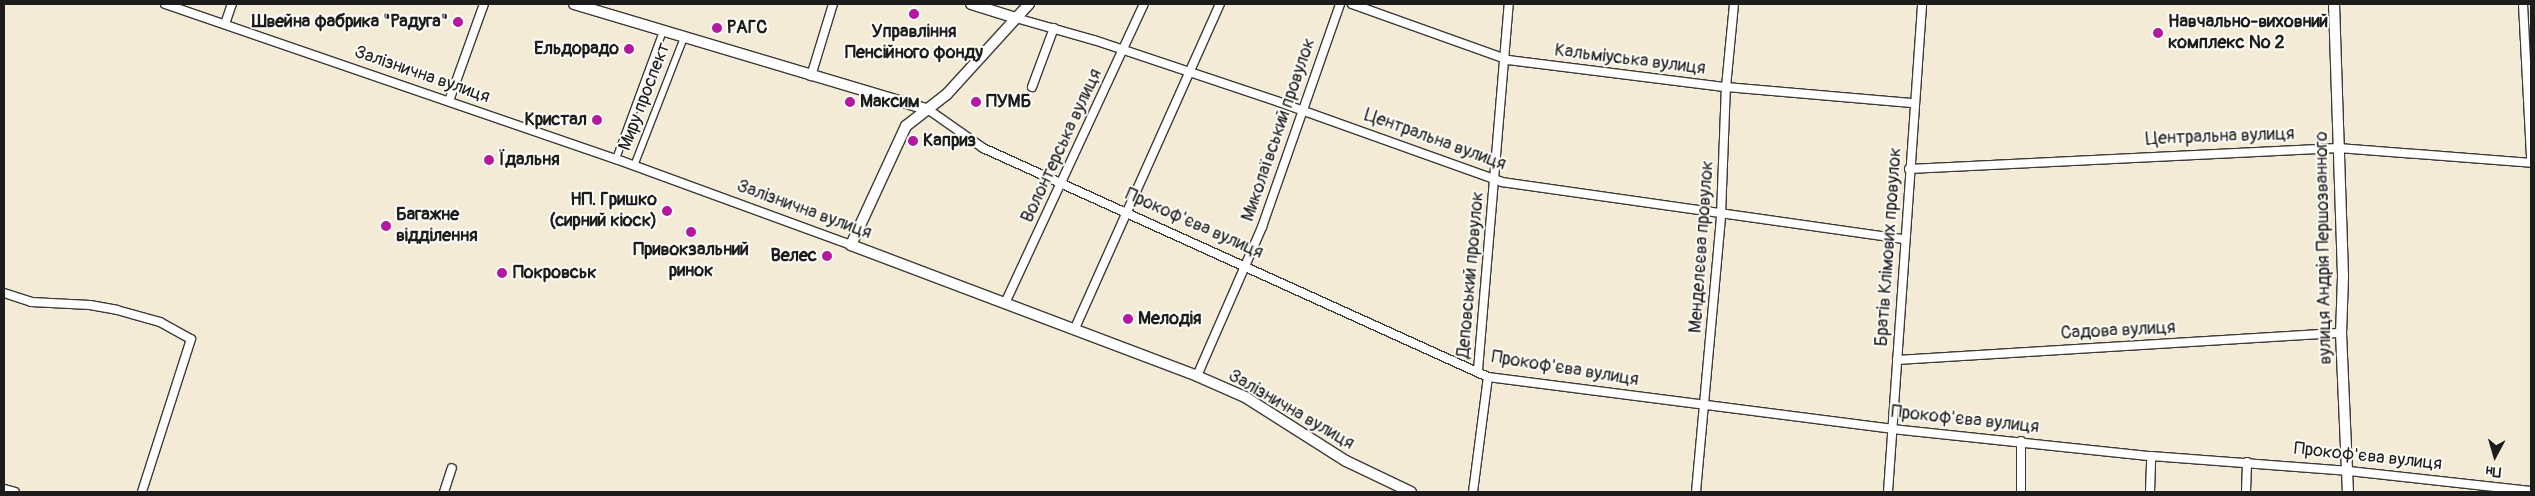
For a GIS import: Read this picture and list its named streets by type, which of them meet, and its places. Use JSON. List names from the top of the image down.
{
  "streets": {
    "street": [
      "Кальміуська вулиця",
      "Залізнична вулиця",
      "Миру проспект",
      "Миколаївський провулок",
      "Центральна вулиця",
      "Волонтерська вулиця",
      "Прокоф'єва вулиця",
      "Менделєєва провулок",
      "Братів Клімових провулок",
      "вулиця Андрія Першозванного",
      "Деповський провулок",
      "Садова вулиця"
    ]
  },
  "crossings": [
    ["Кальміуська вулиця", "Менделєєва провулок"],
    ["Кальміуська вулиця", "Братів Клімових провулок"],
    ["Кальміуська вулиця", "Деповський провулок"],
    ["Залізнична вулиця", "Миру проспект"],
    ["Залізнична вулиця", "Миколаївський провулок"],
    ["Залізнична вулиця", "Волонтерська вулиця"],
    ["Миру проспект", "Прокоф'єва вулиця"],
    ["Миколаївський провулок", "Центральна вулиця"],
    ["Миколаївський провулок", "Прокоф'єва вулиця"],
    ["Центральна вулиця", "Волонтерська вулиця"],
    ["Центральна вулиця", "Менделєєва провулок"],
    ["Центральна вулиця", "Братів Клімових провулок"],
    ["Центральна вулиця", "вулиця Андрія Першозванного"],
    ["Центральна вулиця", "Деповський провулок"],
    ["Волонтерська вулиця", "Прокоф'єва вулиця"],
    ["Прокоф'єва вулиця", "Менделєєва провулок"],
    ["Прокоф'єва вулиця", "Братів Клімових провулок"],
    ["Прокоф'єва вулиця", "вулиця Андрія Першозванного"],
    ["Прокоф'єва вулиця", "Деповський провулок"],
    ["Братів Клімових провулок", "Садова вулиця"],
    ["вулиця Андрія Першозванного", "Садова вулиця"]
  ],
  "places": [
    "Управління Пенсійного фонду",
    "Швейна фабрика \"Радуга\"",
    "РАГС",
    "Навчально-виховний комплекс № 2",
    "Ельдорадо",
    "Максим",
    "ПУМБ",
    "Кристал",
    "Каприз",
    "Їдальня",
    "НП. Гришко (сирний кіоск)",
    "Багажне відділення",
    "Привокзальний ринок",
    "Велес",
    "Покровськ",
    "Мелодія"
  ],
  "north": "bottom"
}
